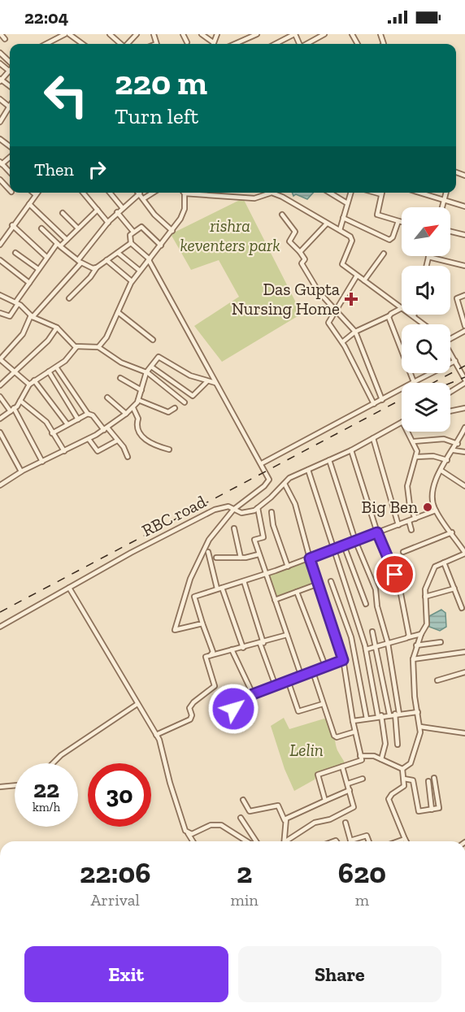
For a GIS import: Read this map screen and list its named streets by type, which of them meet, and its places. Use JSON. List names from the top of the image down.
{
  "streets": {
    "street": ["RBC road"]
  },
  "parks": ["rishra keventers park", "Lelin"],
  "places": {
    "health": ["Das Gupta Nursing Home"],
    "other": ["Big Ben"]
  },
  "north": "top right",
  "page": {
    "status": "22:04",
    "turn": ["220 m", "Turn left"],
    "then": "Then",
    "speed": "22 km/h",
    "limit": "30",
    "eta": [
      "22:06",
      "Arrival",
      "2",
      "min",
      "620",
      "m"
    ],
    "buttons": ["Exit", "Share"]
  }
}
